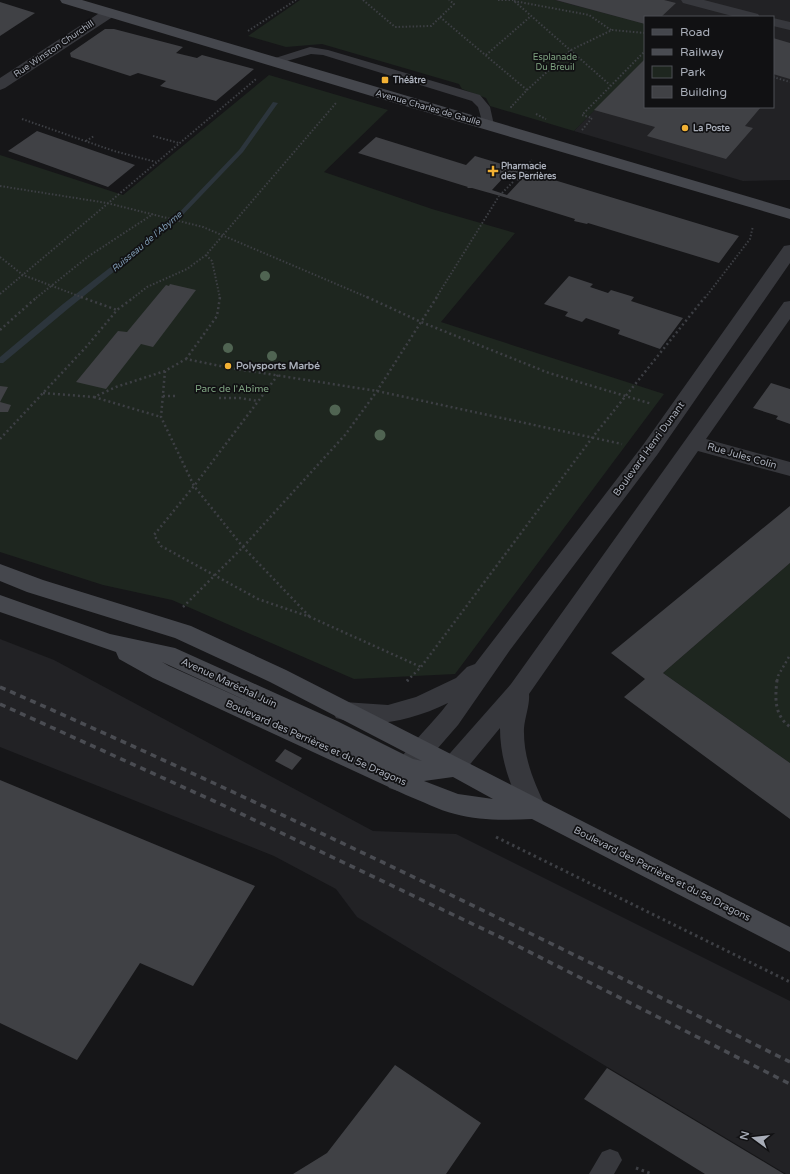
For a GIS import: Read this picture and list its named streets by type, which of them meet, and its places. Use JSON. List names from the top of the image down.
{
  "streets": {
    "main road": ["Avenue Charles de Gaulle", "Boulevard des Perrières et du 5e Dragons"],
    "street": ["Rue Winston Churchill", "Boulevard Henri Dunant", "Rue Jules Colin"]
  },
  "crossings": [
    ["Rue Winston Churchill", "Avenue Charles de Gaulle"],
    ["Boulevard Henri Dunant", "Boulevard des Perrières et du 5e Dragons"]
  ],
  "water": ["Ruisseau de l'Abyme"],
  "parks": ["Esplanade Du Breuil", "Parc de l'Abîme"],
  "places": {
    "transit": ["Théâtre"],
    "other": ["La Poste", "Polysports Marbé"],
    "health": ["Pharmacie des Perrières"]
  },
  "legend": [
    "Road",
    "Railway",
    "Park",
    "Building"
  ],
  "north": "left"
}
